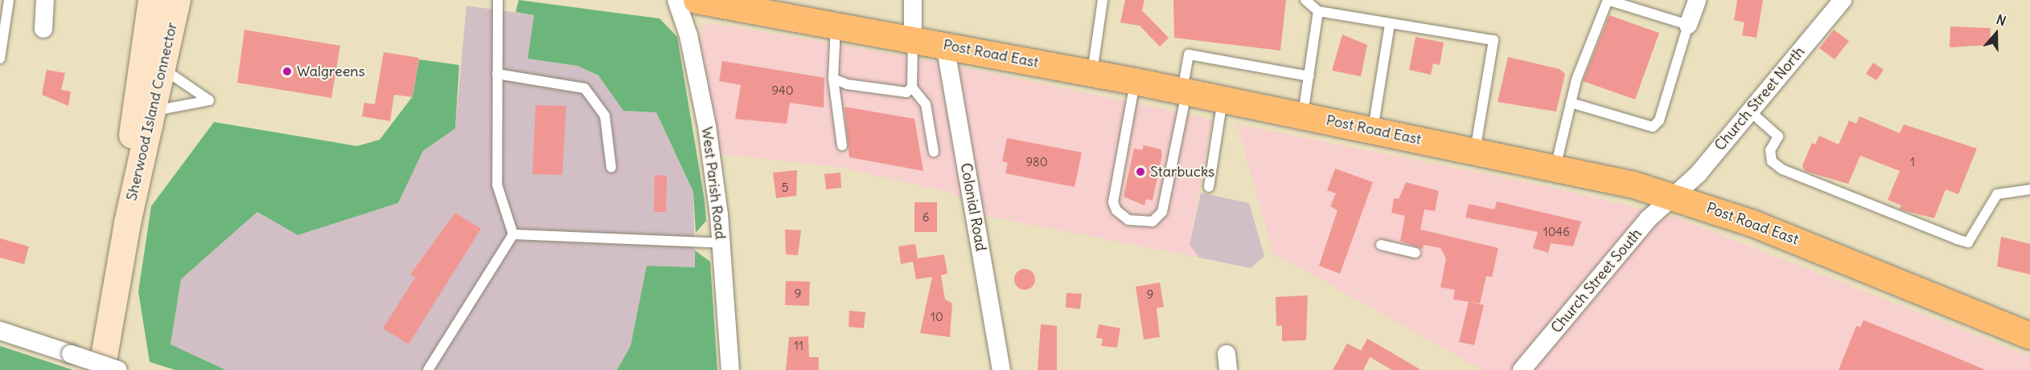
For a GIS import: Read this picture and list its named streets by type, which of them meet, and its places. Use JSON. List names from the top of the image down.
{
  "streets": {
    "main road": ["Post Road East", "Sherwood Island Connector"],
    "street": [
      "Church Street North",
      "West Parish Road",
      "Colonial Road",
      "Church Street South"
    ]
  },
  "crossings": [
    ["Post Road East", "Church Street North"],
    ["Post Road East", "Colonial Road"],
    ["Post Road East", "Church Street South"],
    ["Church Street North", "Church Street South"]
  ],
  "places": ["Walgreens", "Starbucks"],
  "house_numbers": [
    "940",
    "980",
    "1",
    "5",
    "6",
    "1046",
    "9",
    "9",
    "10",
    "11"
  ],
  "north": "top"
}
